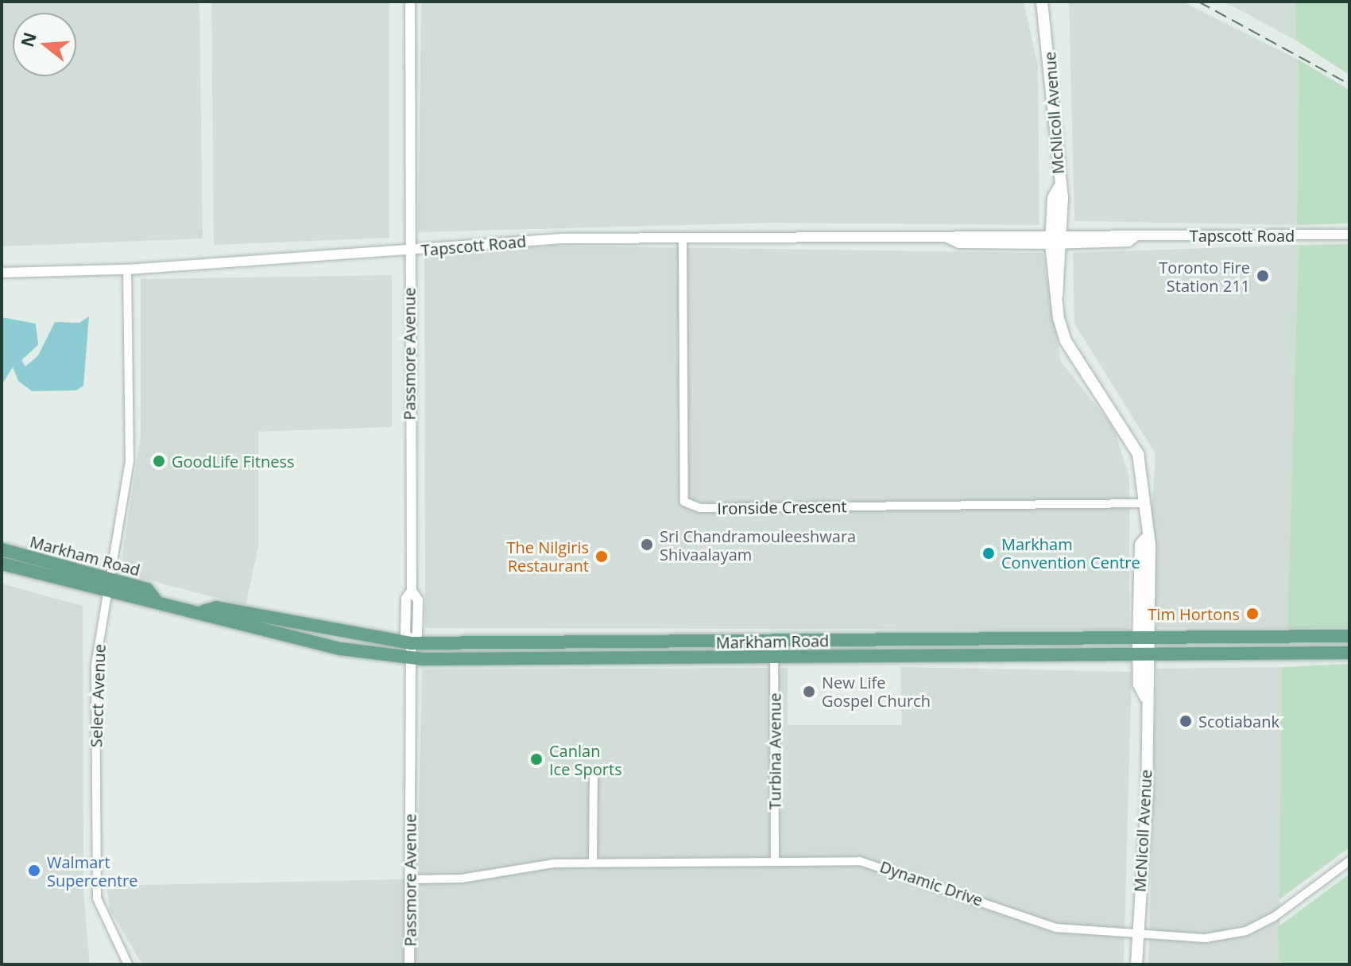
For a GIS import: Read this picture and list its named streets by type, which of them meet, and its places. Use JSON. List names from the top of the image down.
{
  "streets": {
    "main road": ["McNicoll Avenue", "Markham Road"],
    "street": [
      "Tapscott Road",
      "Passmore Avenue",
      "Ironside Crescent",
      "Select Avenue",
      "Turbina Avenue",
      "Dynamic Drive"
    ]
  },
  "crossings": [
    ["McNicoll Avenue", "Tapscott Road"],
    ["McNicoll Avenue", "Ironside Crescent"],
    ["McNicoll Avenue", "Markham Road"],
    ["McNicoll Avenue", "Dynamic Drive"],
    ["Tapscott Road", "Passmore Avenue"],
    ["Tapscott Road", "Ironside Crescent"],
    ["Tapscott Road", "Select Avenue"],
    ["Passmore Avenue", "Markham Road"],
    ["Passmore Avenue", "Dynamic Drive"],
    ["Markham Road", "Select Avenue"],
    ["Markham Road", "Turbina Avenue"],
    ["Turbina Avenue", "Dynamic Drive"]
  ],
  "places": [
    "Toronto Fire Station 211",
    "GoodLife Fitness",
    "Sri Chandramouleeshwara Shivaalayam",
    "Markham Convention Centre",
    "The Nilgiris Restaurant",
    "Tim Hortons",
    "New Life Gospel Church",
    "Scotiabank",
    "Canlan Ice Sports",
    "Walmart Supercentre"
  ],
  "north": "left"
}
